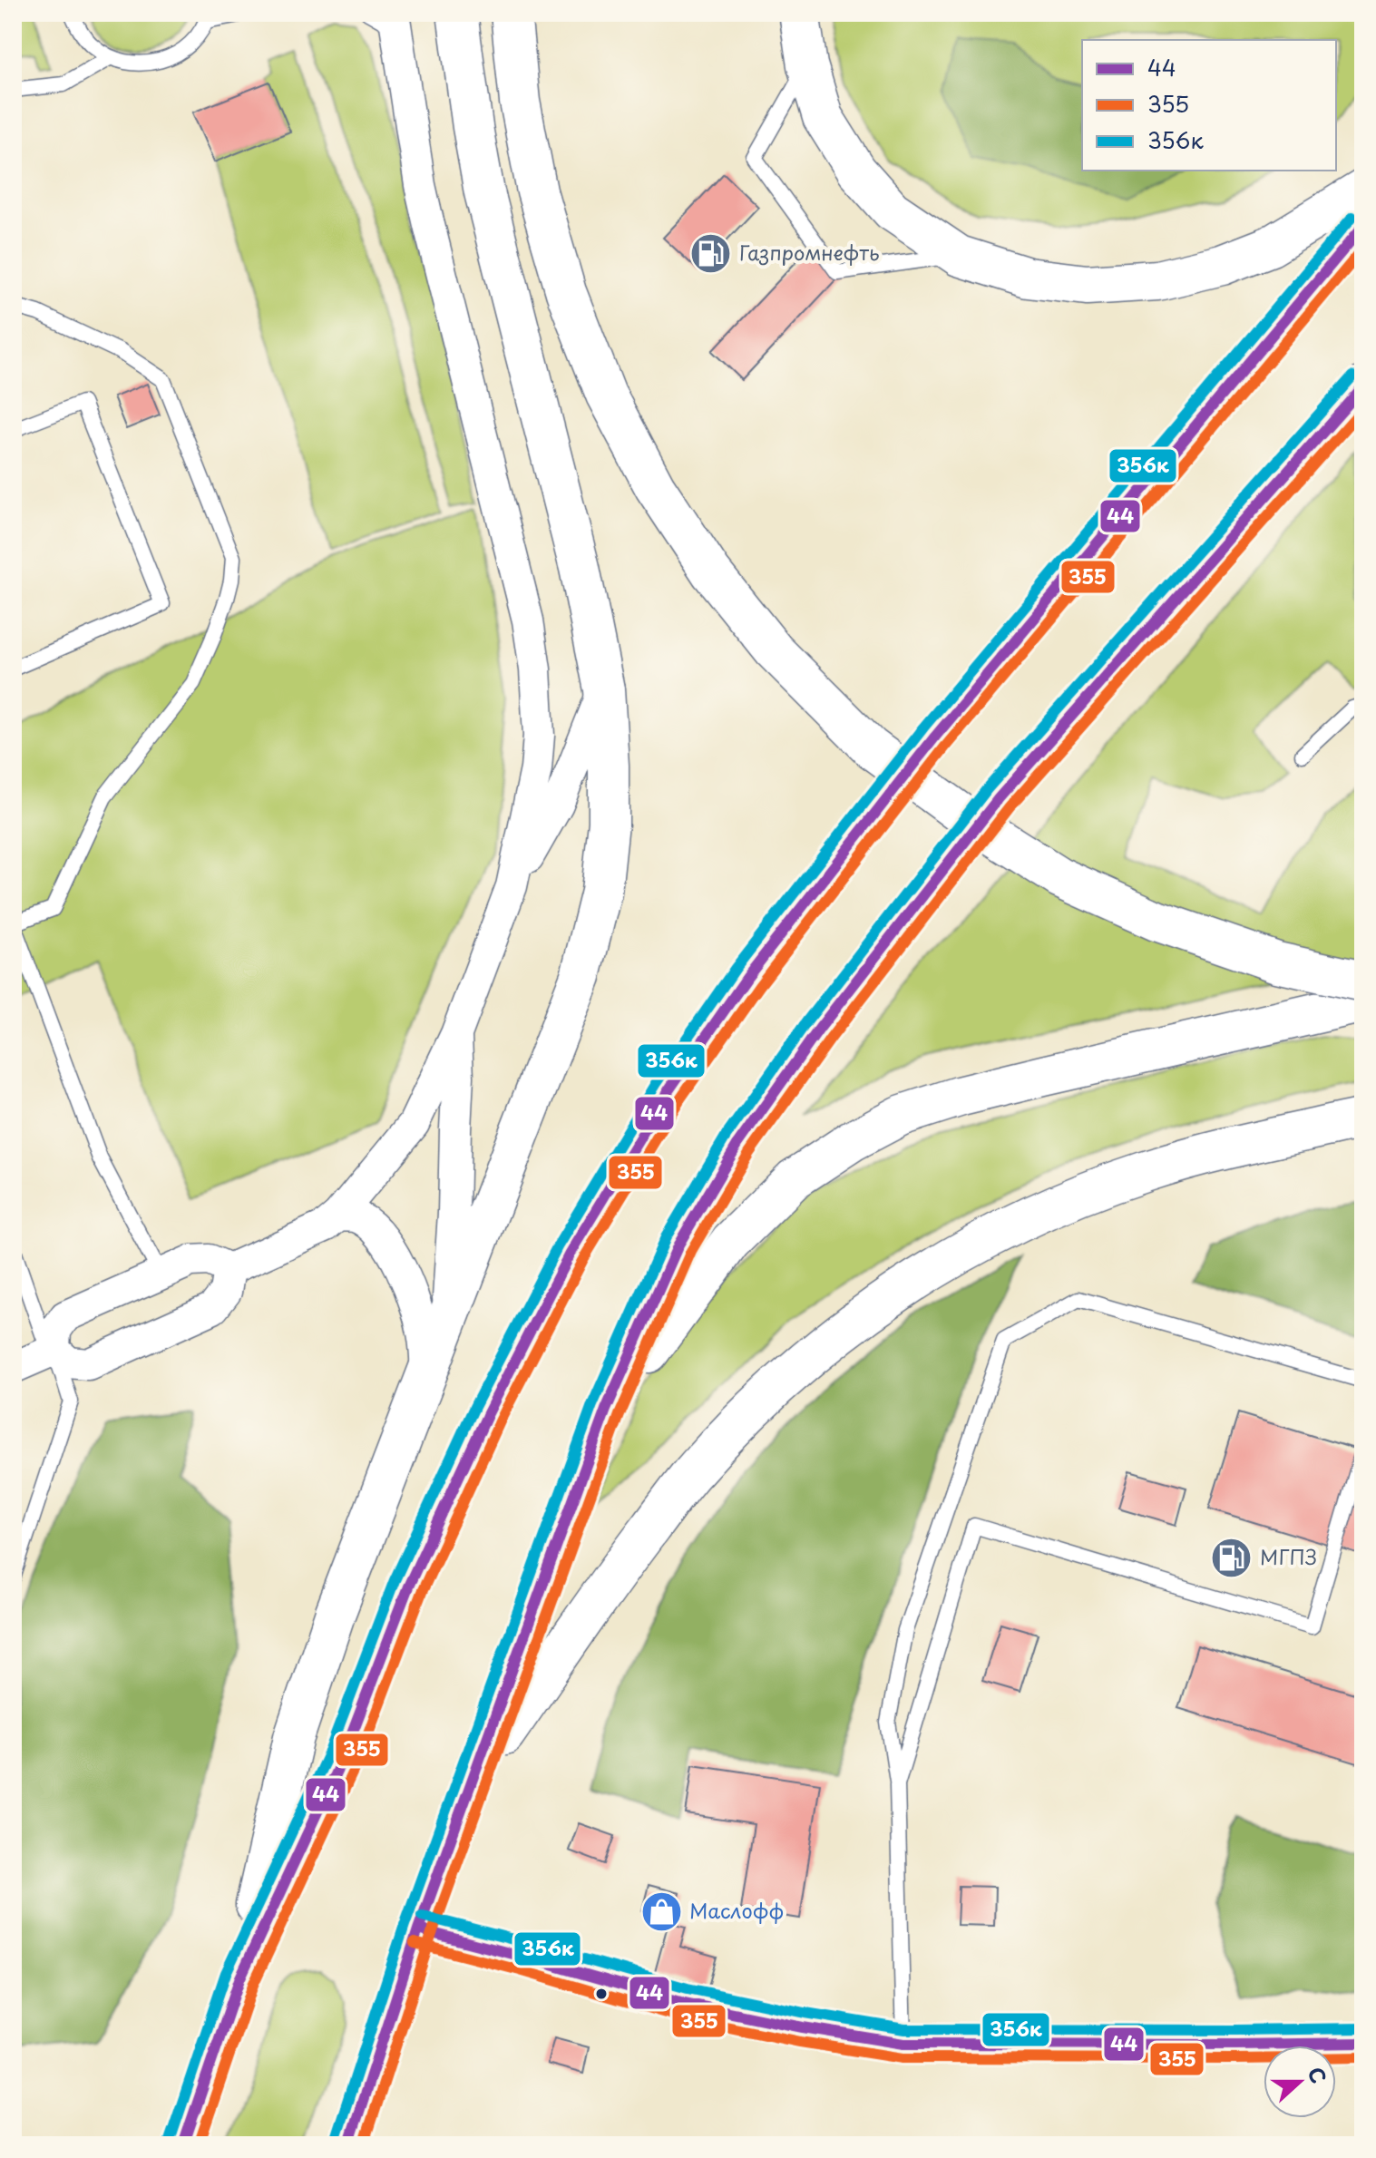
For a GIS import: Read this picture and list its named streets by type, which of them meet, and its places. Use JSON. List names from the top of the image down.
{
  "places": {
    "fuel station": ["Газпромнефть", "МГПЗ"],
    "shop": ["Маслофф"]
  },
  "lines": ["transit line 356к", "transit line 44", "transit line 355"],
  "legend": ["44", "355", "356к"],
  "north": "right"
}
